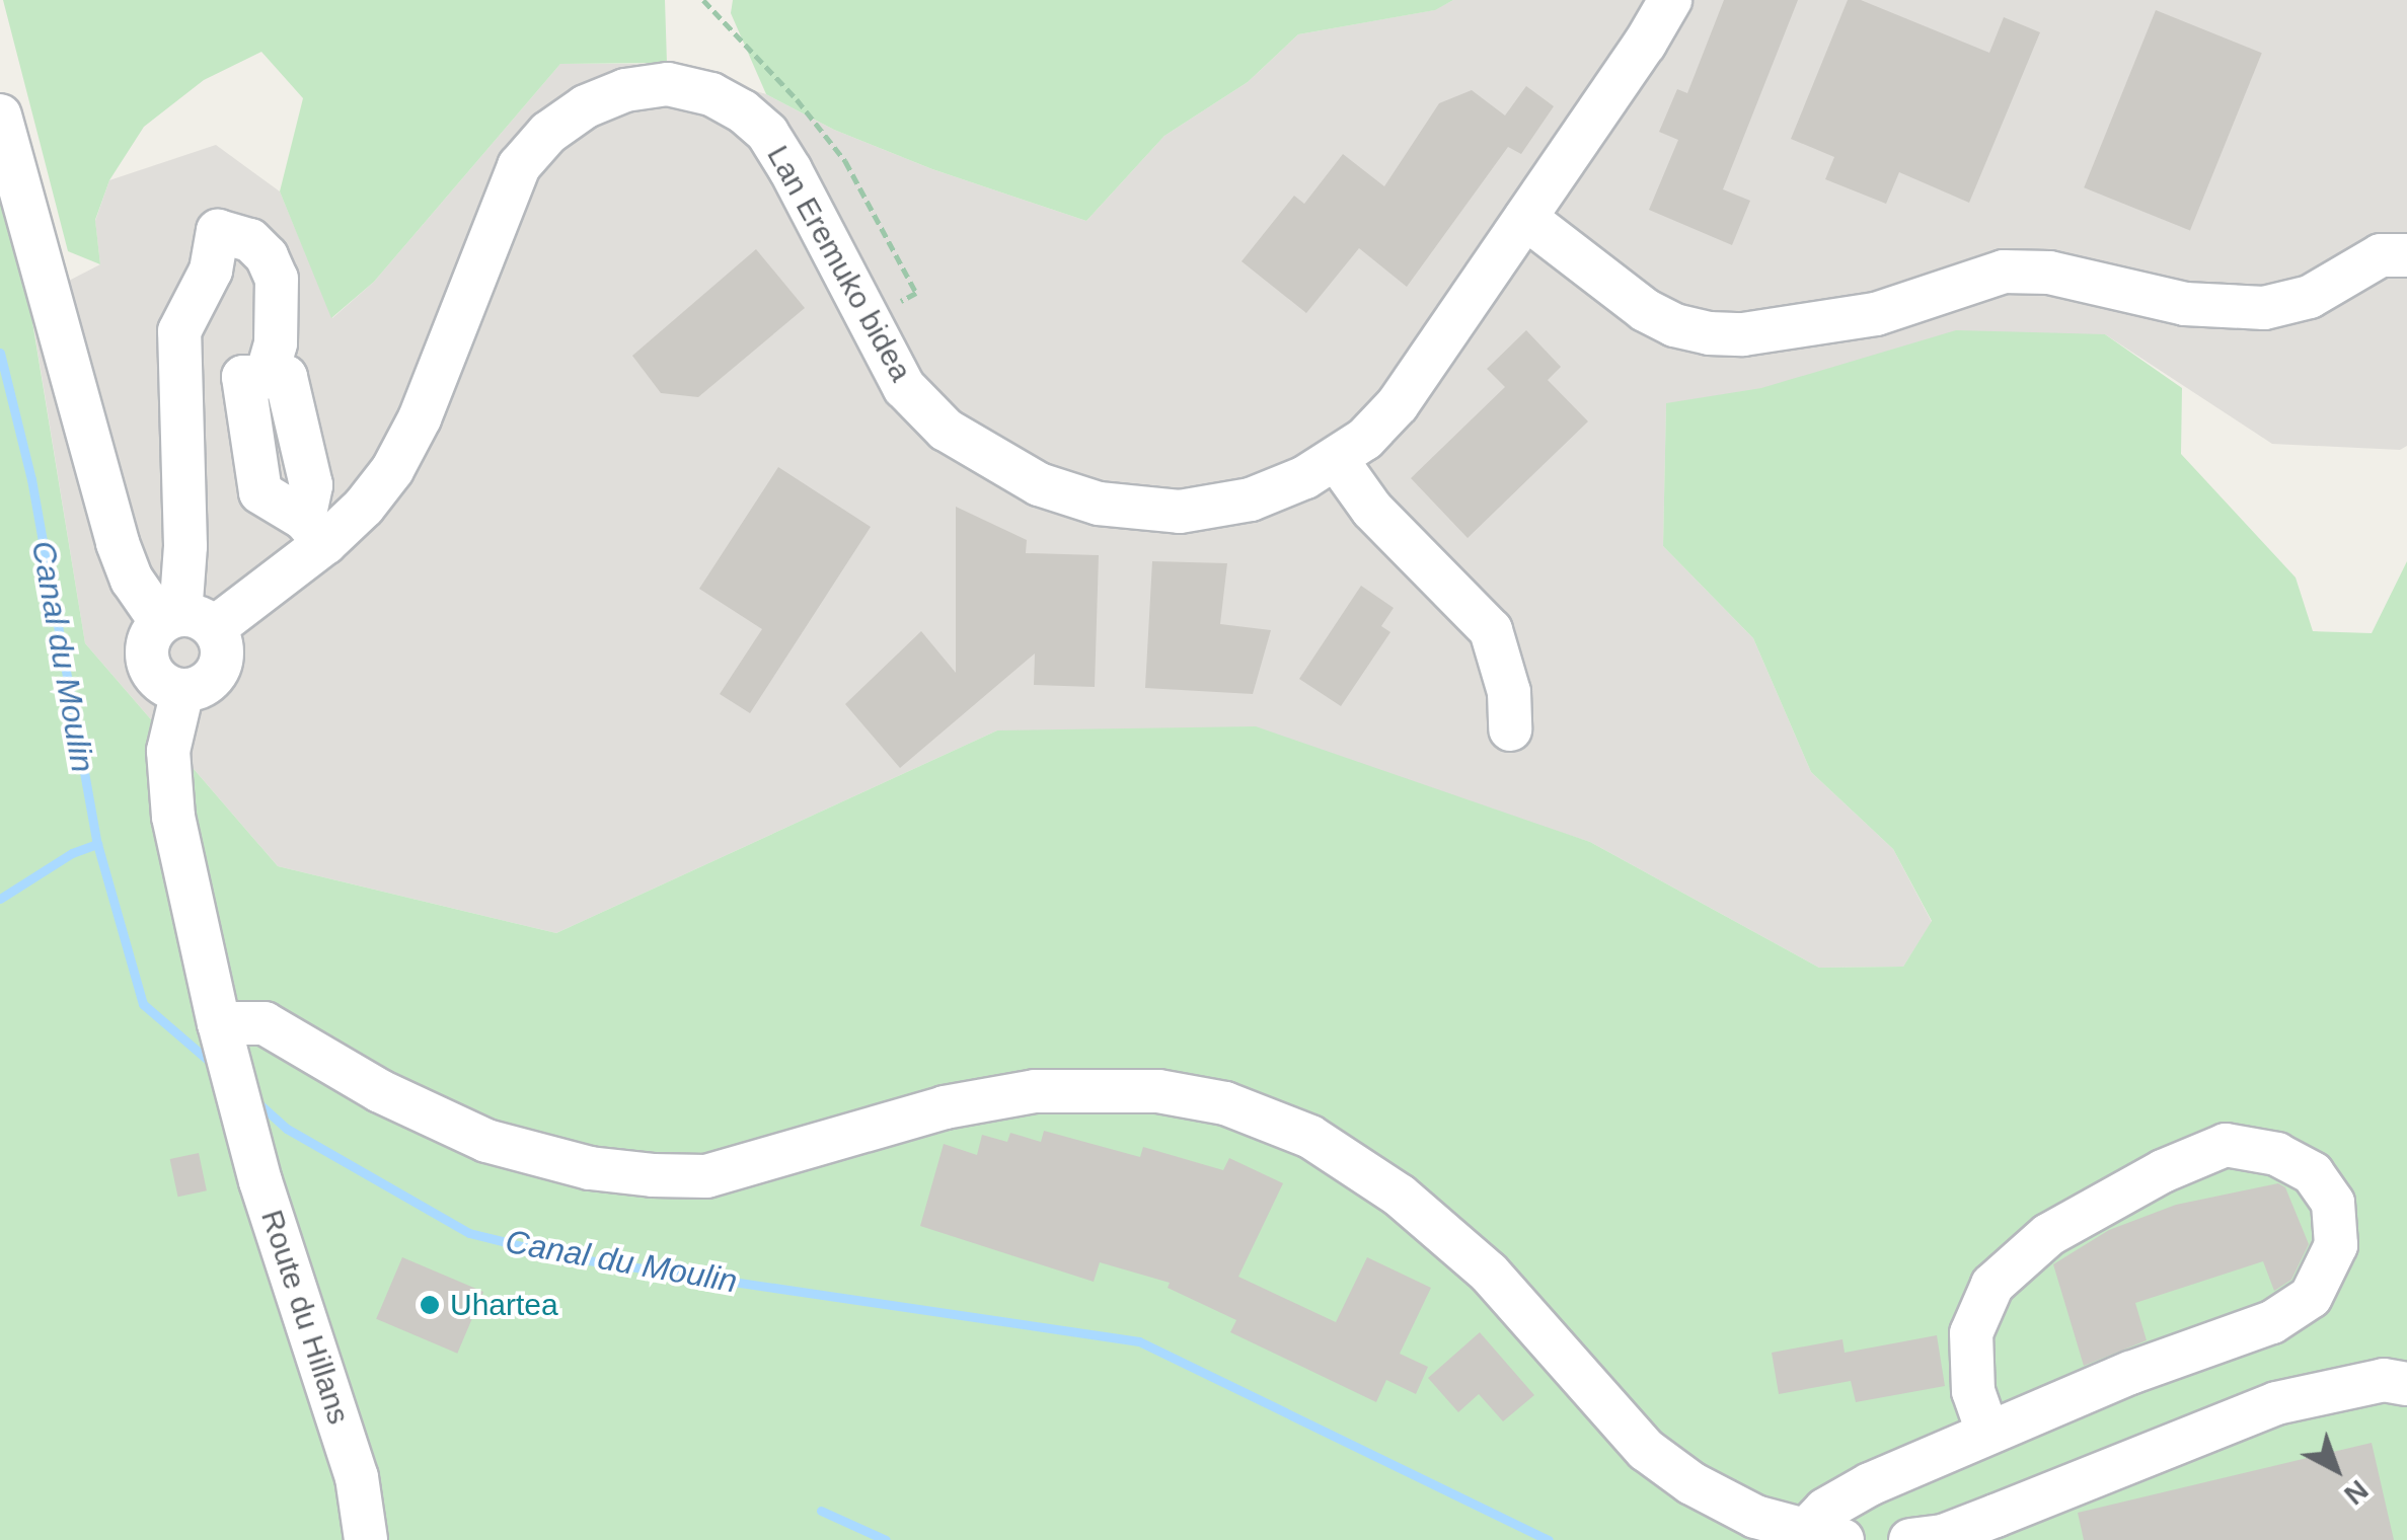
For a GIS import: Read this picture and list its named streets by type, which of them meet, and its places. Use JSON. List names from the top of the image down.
{
  "streets": {
    "street": ["Lan Eremuko bidea", "Route du Hillans"]
  },
  "crossings": [
    ["Lan Eremuko bidea", "Route du Hillans"]
  ],
  "water": ["Canal du Moulin"],
  "places": ["Uhartea"],
  "north": "bottom right"
}
